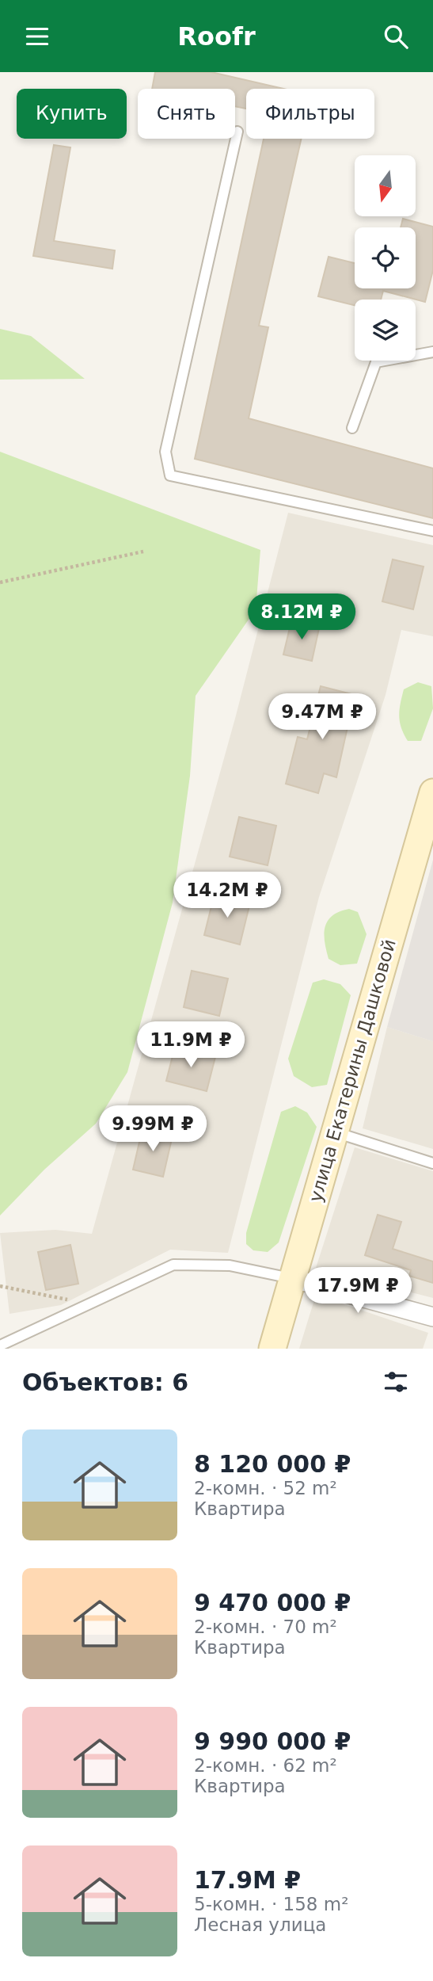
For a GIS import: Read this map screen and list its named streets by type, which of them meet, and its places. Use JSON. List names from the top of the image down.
{
  "streets": {
    "street": ["улица Екатерины Дашковой"]
  },
  "north": "bottom",
  "page": {
    "header": "Roofr",
    "chip": ["Купить", "Снять", "Фильтры"],
    "price": [
      "8.12M ₽",
      "9.47M ₽",
      "14.2M ₽",
      "11.9M ₽",
      "9.99M ₽",
      "17.9M ₽"
    ],
    "heading": "Объектов: 6",
    "list": [
      {
        "name": "8 120 000 ₽",
        "note": "2-комн. · 52 m² · Квартира"
      },
      {
        "name": "9 470 000 ₽",
        "note": "2-комн. · 70 m² · Квартира"
      },
      {
        "name": "9 990 000 ₽",
        "note": "2-комн. · 62 m² · Квартира"
      },
      {
        "name": "17.9M ₽",
        "note": "5-комн. · 158 m² · Лесная улица"
      }
    ]
  }
}
